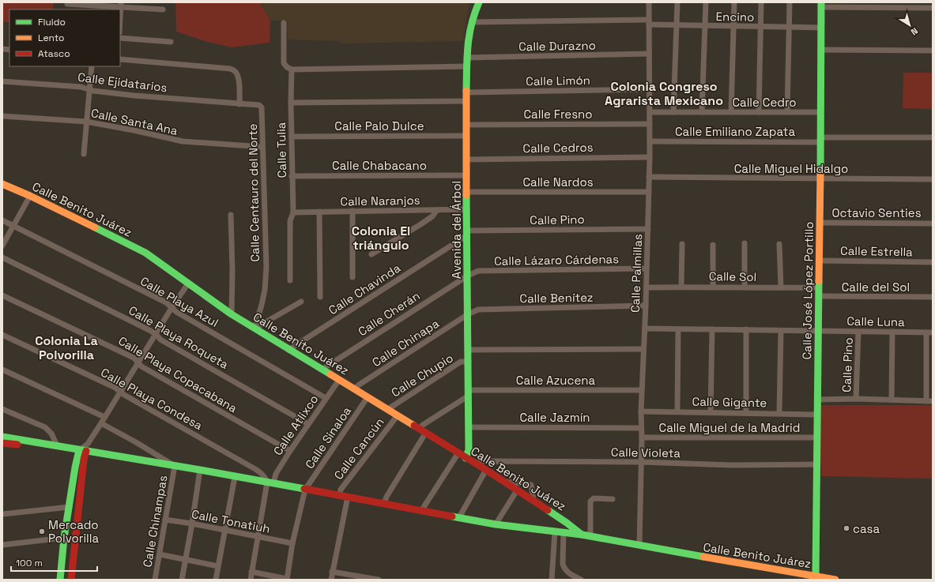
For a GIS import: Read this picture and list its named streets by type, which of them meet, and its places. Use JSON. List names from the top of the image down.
{
  "streets": {
    "street": [
      "Encino",
      "Calle Durazno",
      "Calle Limón",
      "Calle Ejidatarios",
      "Calle Cedro",
      "Calle Fresno",
      "Calle Santa Ana",
      "Calle Palo Dulce",
      "Calle Emiliano Zapata",
      "Calle Cedros",
      "Calle Tulia",
      "Calle Chabacano",
      "Calle Miguel Hidalgo",
      "Calle Nardos",
      "Calle Centauro del Norte",
      "Calle Naranjos",
      "Calle Benito Juárez",
      "Octavio Senties",
      "Calle Pino",
      "Avenida del Árbol",
      "Calle Estrella",
      "Calle Lázaro Cárdenas",
      "Calle Palmillas",
      "Calle Sol",
      "Calle del Sol",
      "Calle Chavinda",
      "Calle José López Portillo",
      "Calle Benítez",
      "Calle Playa Azul",
      "Calle Cherán",
      "Calle Luna",
      "Calle Playa Roqueta",
      "Calle Chinapa",
      "Calle Playa Copacabana",
      "Calle Chupio",
      "Calle Azucena",
      "Calle Playa Condesa",
      "Calle Gigante",
      "Calle Jazmín",
      "Calle Atlixco",
      "Calle Miguel de la Madrid",
      "Calle Sinaloa",
      "Calle Cancún",
      "Calle Violeta",
      "Calle Chinampas",
      "Calle Tonatiuh"
    ]
  },
  "crossings": [
    ["Encino", "Avenida del Árbol"],
    ["Encino", "Calle Palmillas"],
    ["Encino", "Calle José López Portillo"],
    ["Calle Durazno", "Avenida del Árbol"],
    ["Calle Durazno", "Calle Palmillas"],
    ["Calle Limón", "Avenida del Árbol"],
    ["Calle Limón", "Calle Palmillas"],
    ["Calle Ejidatarios", "Calle Centauro del Norte"],
    ["Calle Cedro", "Calle Palmillas"],
    ["Calle Cedro", "Calle José López Portillo"],
    ["Calle Fresno", "Avenida del Árbol"],
    ["Calle Fresno", "Calle Palmillas"],
    ["Calle Santa Ana", "Calle Centauro del Norte"],
    ["Calle Palo Dulce", "Calle Tulia"],
    ["Calle Palo Dulce", "Avenida del Árbol"],
    ["Calle Emiliano Zapata", "Calle Palmillas"],
    ["Calle Emiliano Zapata", "Calle José López Portillo"],
    ["Calle Cedros", "Avenida del Árbol"],
    ["Calle Cedros", "Calle Palmillas"],
    ["Calle Tulia", "Calle Chabacano"],
    ["Calle Tulia", "Calle Naranjos"],
    ["Calle Chabacano", "Avenida del Árbol"],
    ["Calle Miguel Hidalgo", "Calle Palmillas"],
    ["Calle Miguel Hidalgo", "Calle José López Portillo"],
    ["Calle Nardos", "Avenida del Árbol"],
    ["Calle Nardos", "Calle Palmillas"],
    ["Calle Centauro del Norte", "Calle Benito Juárez"],
    ["Calle Naranjos", "Avenida del Árbol"],
    ["Calle Benito Juárez", "Avenida del Árbol"],
    ["Calle Benito Juárez", "Calle Palmillas"],
    ["Calle Benito Juárez", "Calle Chavinda"],
    ["Calle Benito Juárez", "Calle José López Portillo"],
    ["Calle Benito Juárez", "Calle Cherán"],
    ["Calle Benito Juárez", "Calle Chinapa"],
    ["Calle Benito Juárez", "Calle Chupio"],
    ["Calle Benito Juárez", "Calle Playa Condesa"],
    ["Calle Benito Juárez", "Calle Atlixco"],
    ["Calle Benito Juárez", "Calle Sinaloa"],
    ["Calle Benito Juárez", "Calle Cancún"],
    ["Calle Benito Juárez", "Calle Violeta"],
    ["Calle Benito Juárez", "Calle Chinampas"],
    ["Octavio Senties", "Calle José López Portillo"],
    ["Calle Pino", "Avenida del Árbol"],
    ["Calle Pino", "Calle Palmillas"],
    ["Calle Pino", "Calle Chavinda"],
    ["Calle Pino", "Calle Luna"],
    ["Avenida del Árbol", "Calle Lázaro Cárdenas"],
    ["Avenida del Árbol", "Calle Chavinda"],
    ["Avenida del Árbol", "Calle Benítez"],
    ["Avenida del Árbol", "Calle Cherán"],
    ["Avenida del Árbol", "Calle Chinapa"],
    ["Avenida del Árbol", "Calle Chupio"],
    ["Avenida del Árbol", "Calle Azucena"],
    ["Avenida del Árbol", "Calle Jazmín"],
    ["Calle Estrella", "Calle José López Portillo"],
    ["Calle Lázaro Cárdenas", "Calle Palmillas"],
    ["Calle Lázaro Cárdenas", "Calle Cherán"],
    ["Calle Palmillas", "Calle Sol"],
    ["Calle Palmillas", "Calle Benítez"],
    ["Calle Palmillas", "Calle Luna"],
    ["Calle Palmillas", "Calle Azucena"],
    ["Calle Palmillas", "Calle Gigante"],
    ["Calle Palmillas", "Calle Jazmín"],
    ["Calle Palmillas", "Calle Miguel de la Madrid"],
    ["Calle Palmillas", "Calle Violeta"],
    ["Calle Sol", "Calle José López Portillo"],
    ["Calle del Sol", "Calle José López Portillo"],
    ["Calle José López Portillo", "Calle Luna"],
    ["Calle José López Portillo", "Calle Gigante"],
    ["Calle José López Portillo", "Calle Miguel de la Madrid"],
    ["Calle José López Portillo", "Calle Violeta"],
    ["Calle Benítez", "Calle Chinapa"],
    ["Calle Playa Azul", "Calle Atlixco"],
    ["Calle Playa Roqueta", "Calle Atlixco"],
    ["Calle Playa Copacabana", "Calle Atlixco"],
    ["Calle Playa Condesa", "Calle Atlixco"],
    ["Calle Atlixco", "Calle Tonatiuh"],
    ["Calle Chinampas", "Calle Tonatiuh"]
  ],
  "districts": ["Colonia Congreso Agrarista Mexicano", "Colonia El triángulo", "Colonia La Polvorilla"],
  "places": ["casa", "Mercado Polvorilla"],
  "legend": ["Fluido", "Lento", "Atasco"],
  "scale_bar": "100 m",
  "north": "bottom right"
}
